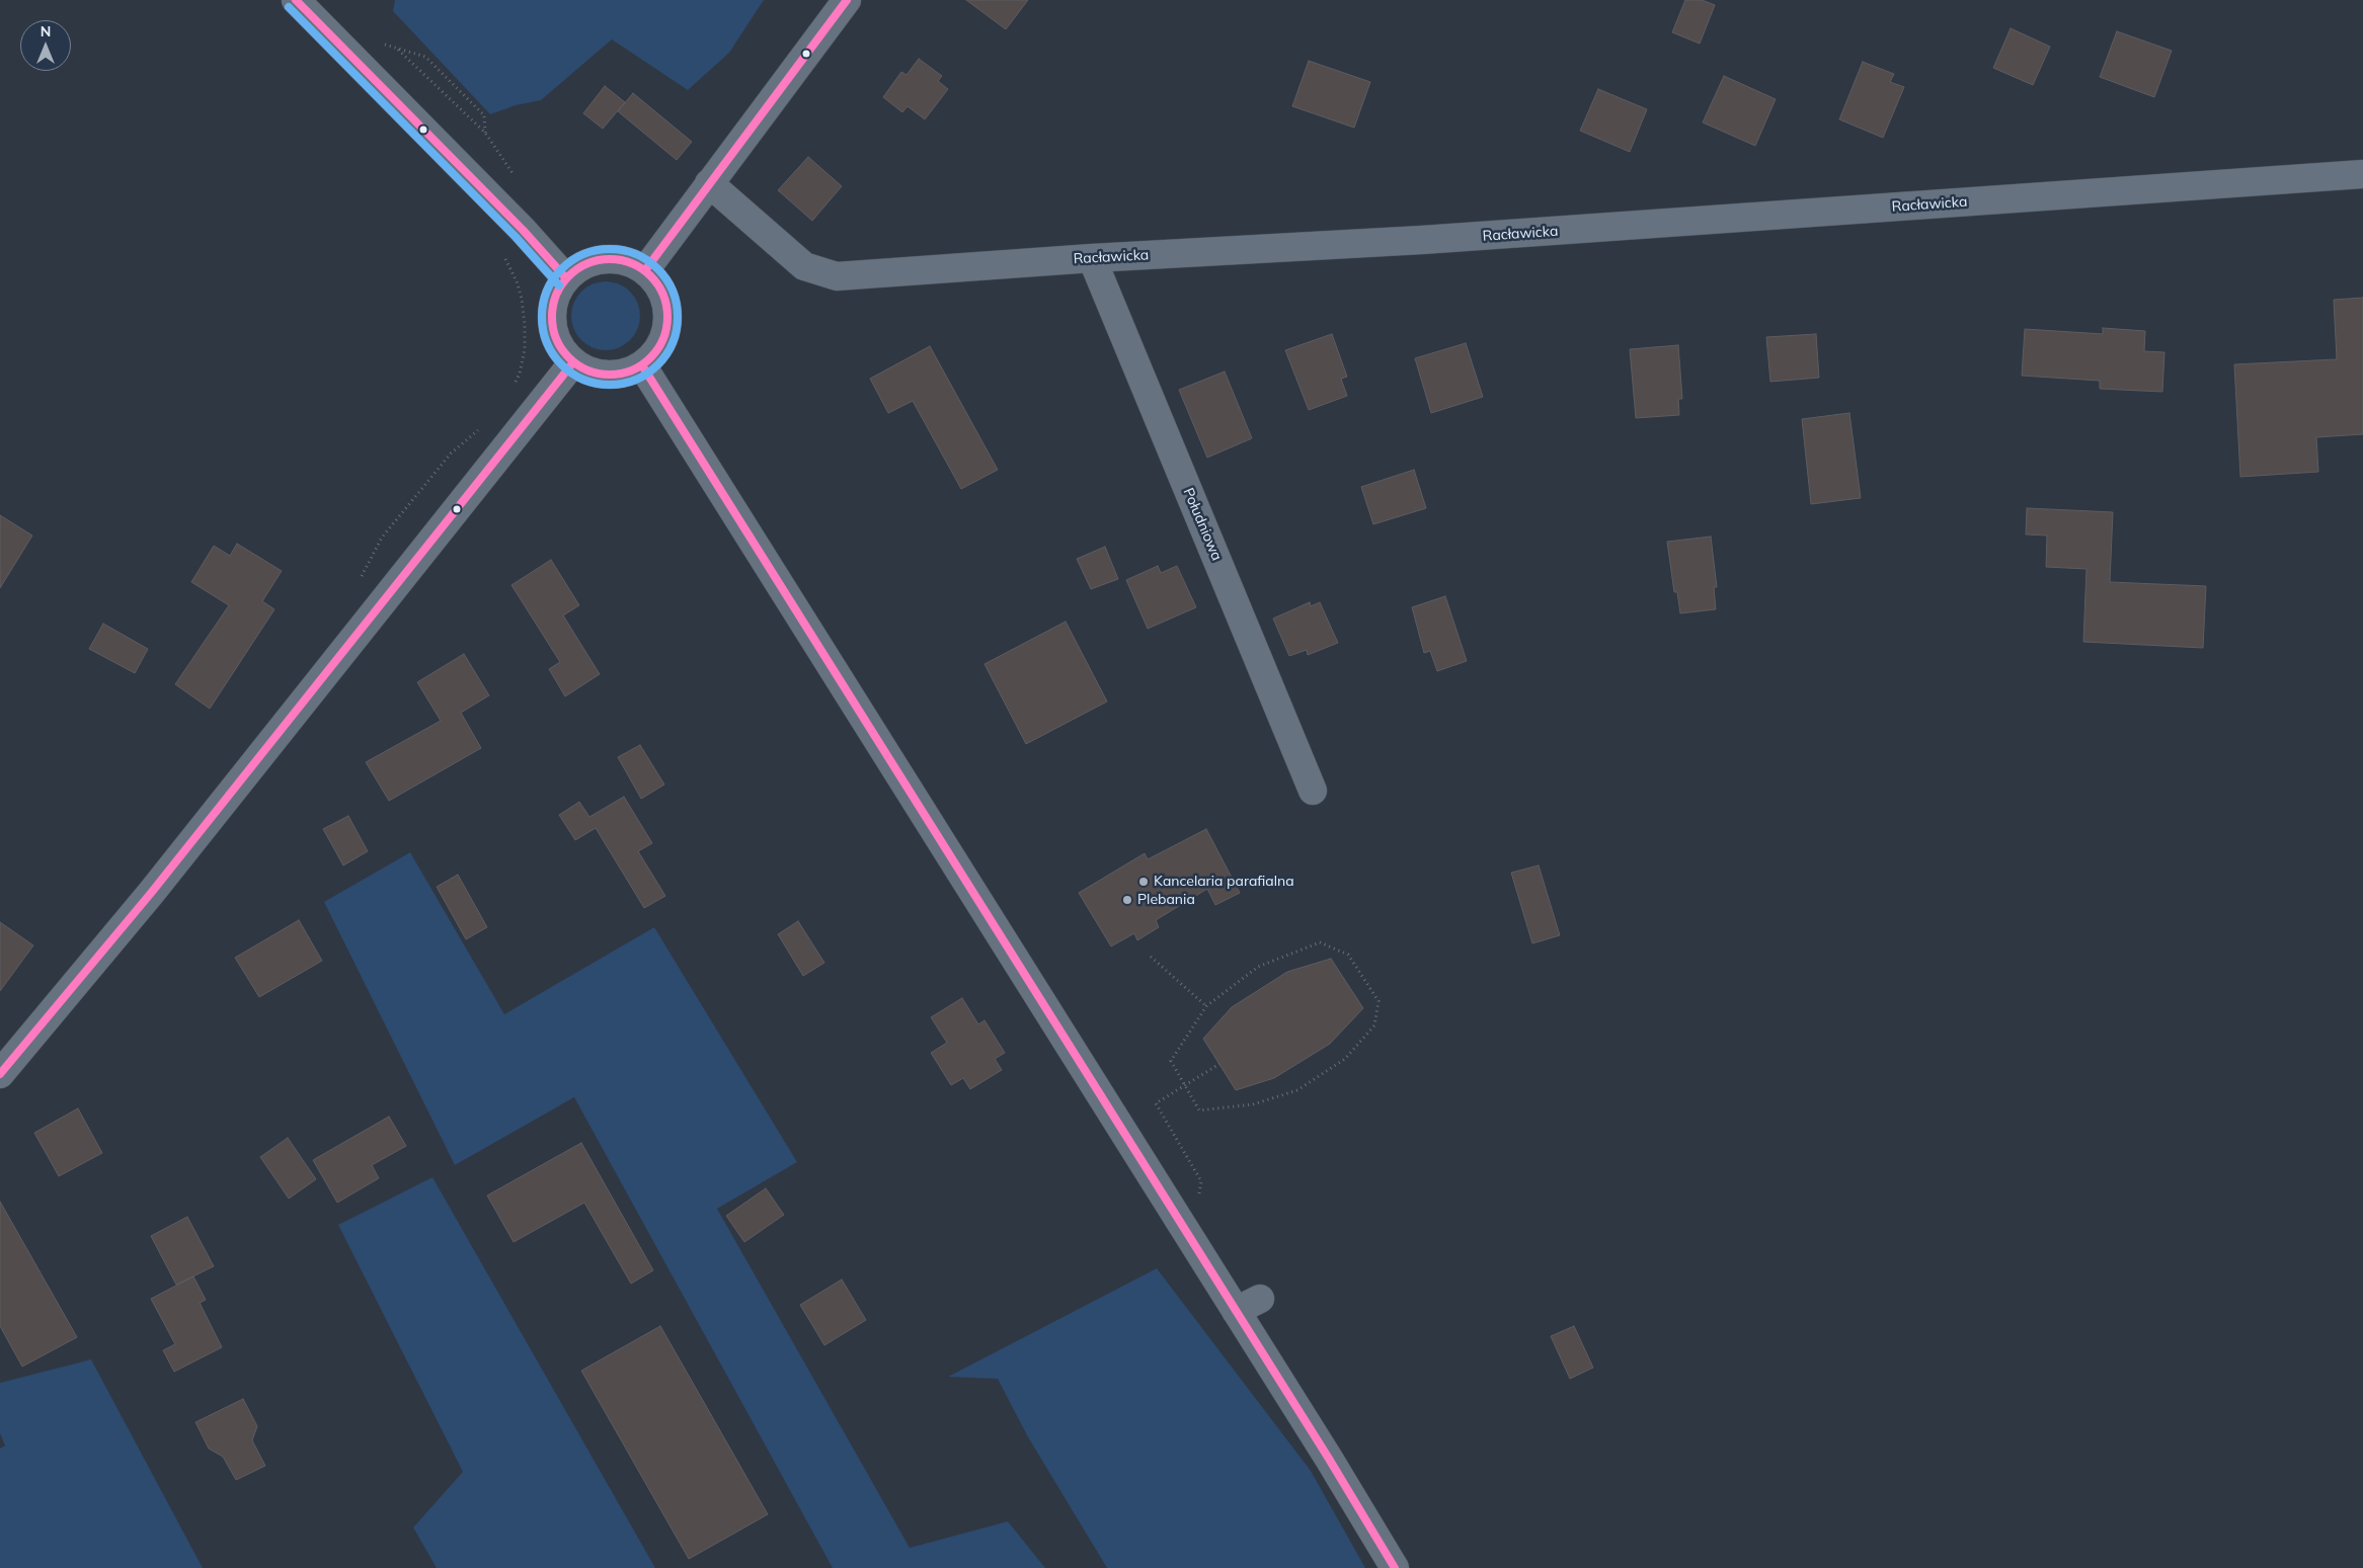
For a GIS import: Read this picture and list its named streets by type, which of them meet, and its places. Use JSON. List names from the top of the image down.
{
  "streets": {
    "street": ["Racławicka", "Południowa"]
  },
  "crossings": [
    ["Racławicka", "Południowa"]
  ],
  "places": ["Kancelaria parafialna", "Plebania"],
  "north": "top"
}
